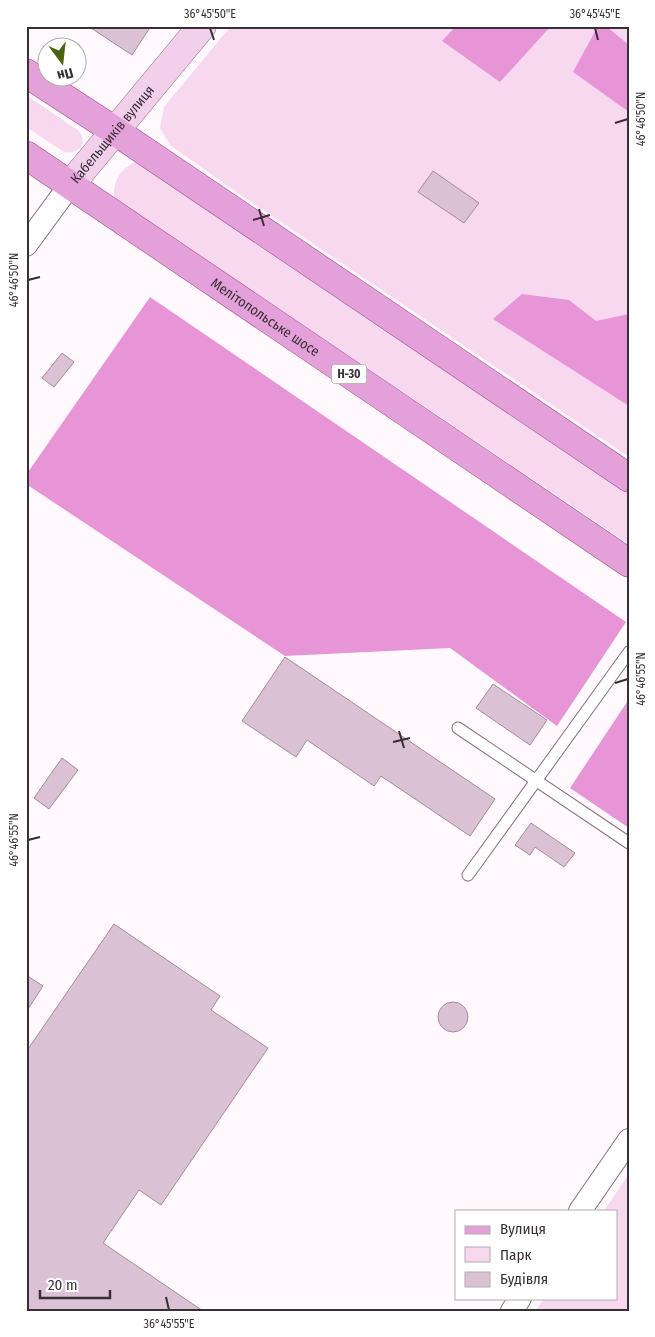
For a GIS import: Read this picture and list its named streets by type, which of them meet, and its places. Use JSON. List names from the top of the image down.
{
  "streets": {
    "main road": ["Мелітопольське шосе", "Н-30"],
    "street": ["Кабельщиків вулиця"]
  },
  "crossings": [
    ["Кабельщиків вулиця", "Мелітопольське шосе"]
  ],
  "legend": ["Вулиця", "Парк", "Будівля"],
  "scale_bar": "20 m",
  "north": "bottom",
  "coordinates": [
    "36°45'50\"E",
    "36°45'45\"E",
    "46°46'50\"N",
    "46°46'55\"N",
    "36°45'55\"E"
  ]
}
